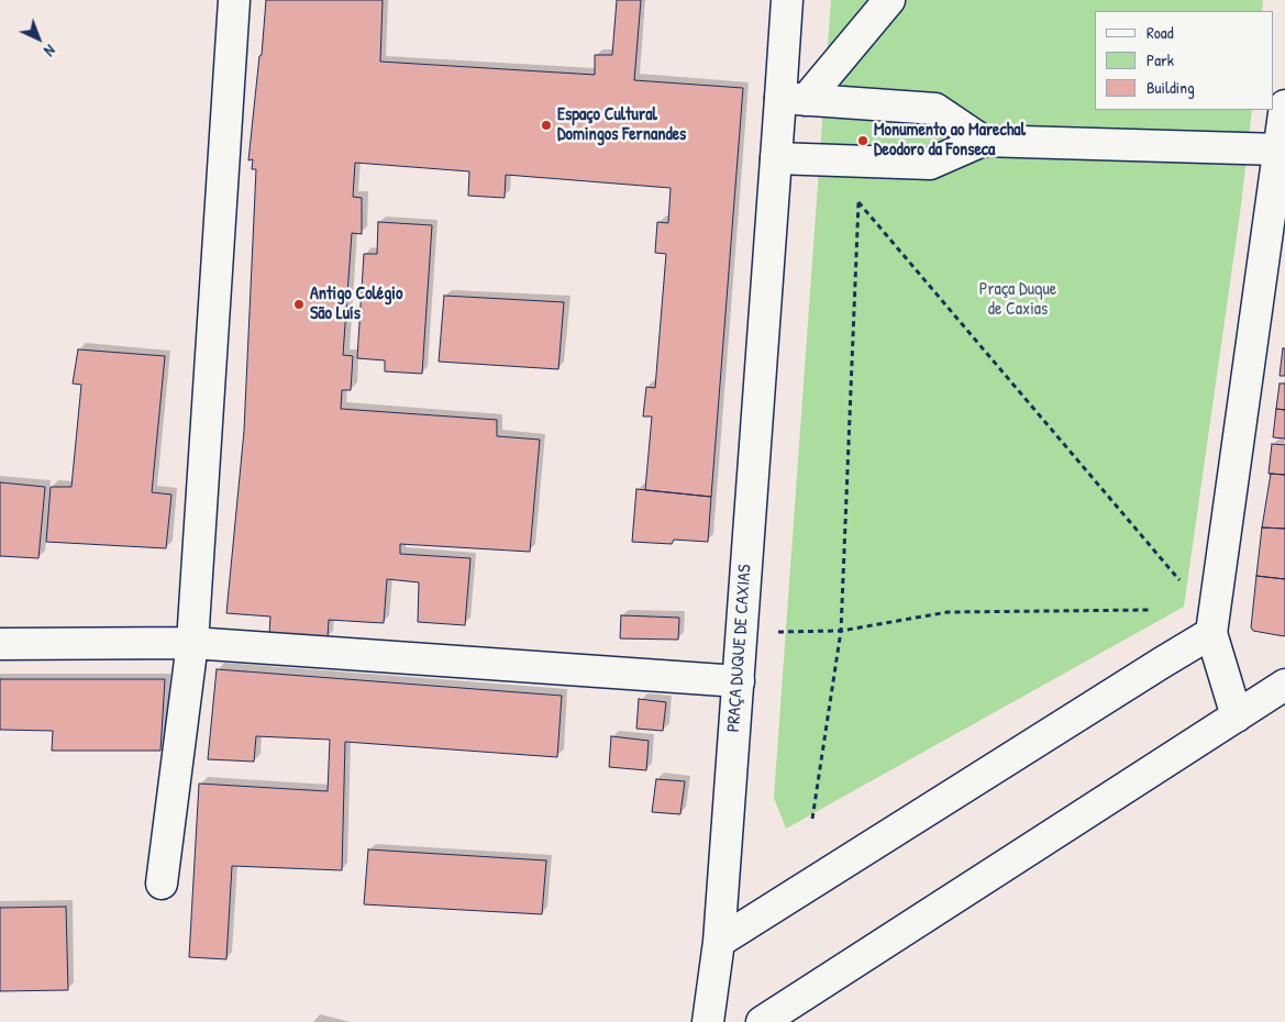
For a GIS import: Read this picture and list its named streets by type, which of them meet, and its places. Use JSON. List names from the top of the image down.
{
  "streets": {
    "street": ["PRAÇA DUQUE DE CAXIAS"]
  },
  "parks": ["Praça Duque de Caxias"],
  "places": ["Espaço Cultural Domingos Fernandes", "Monumento ao Marechal Deodoro da Fonseca", "Antigo Colégio São Luís"],
  "legend": ["Road", "Park", "Building"],
  "north": "bottom right"
}
